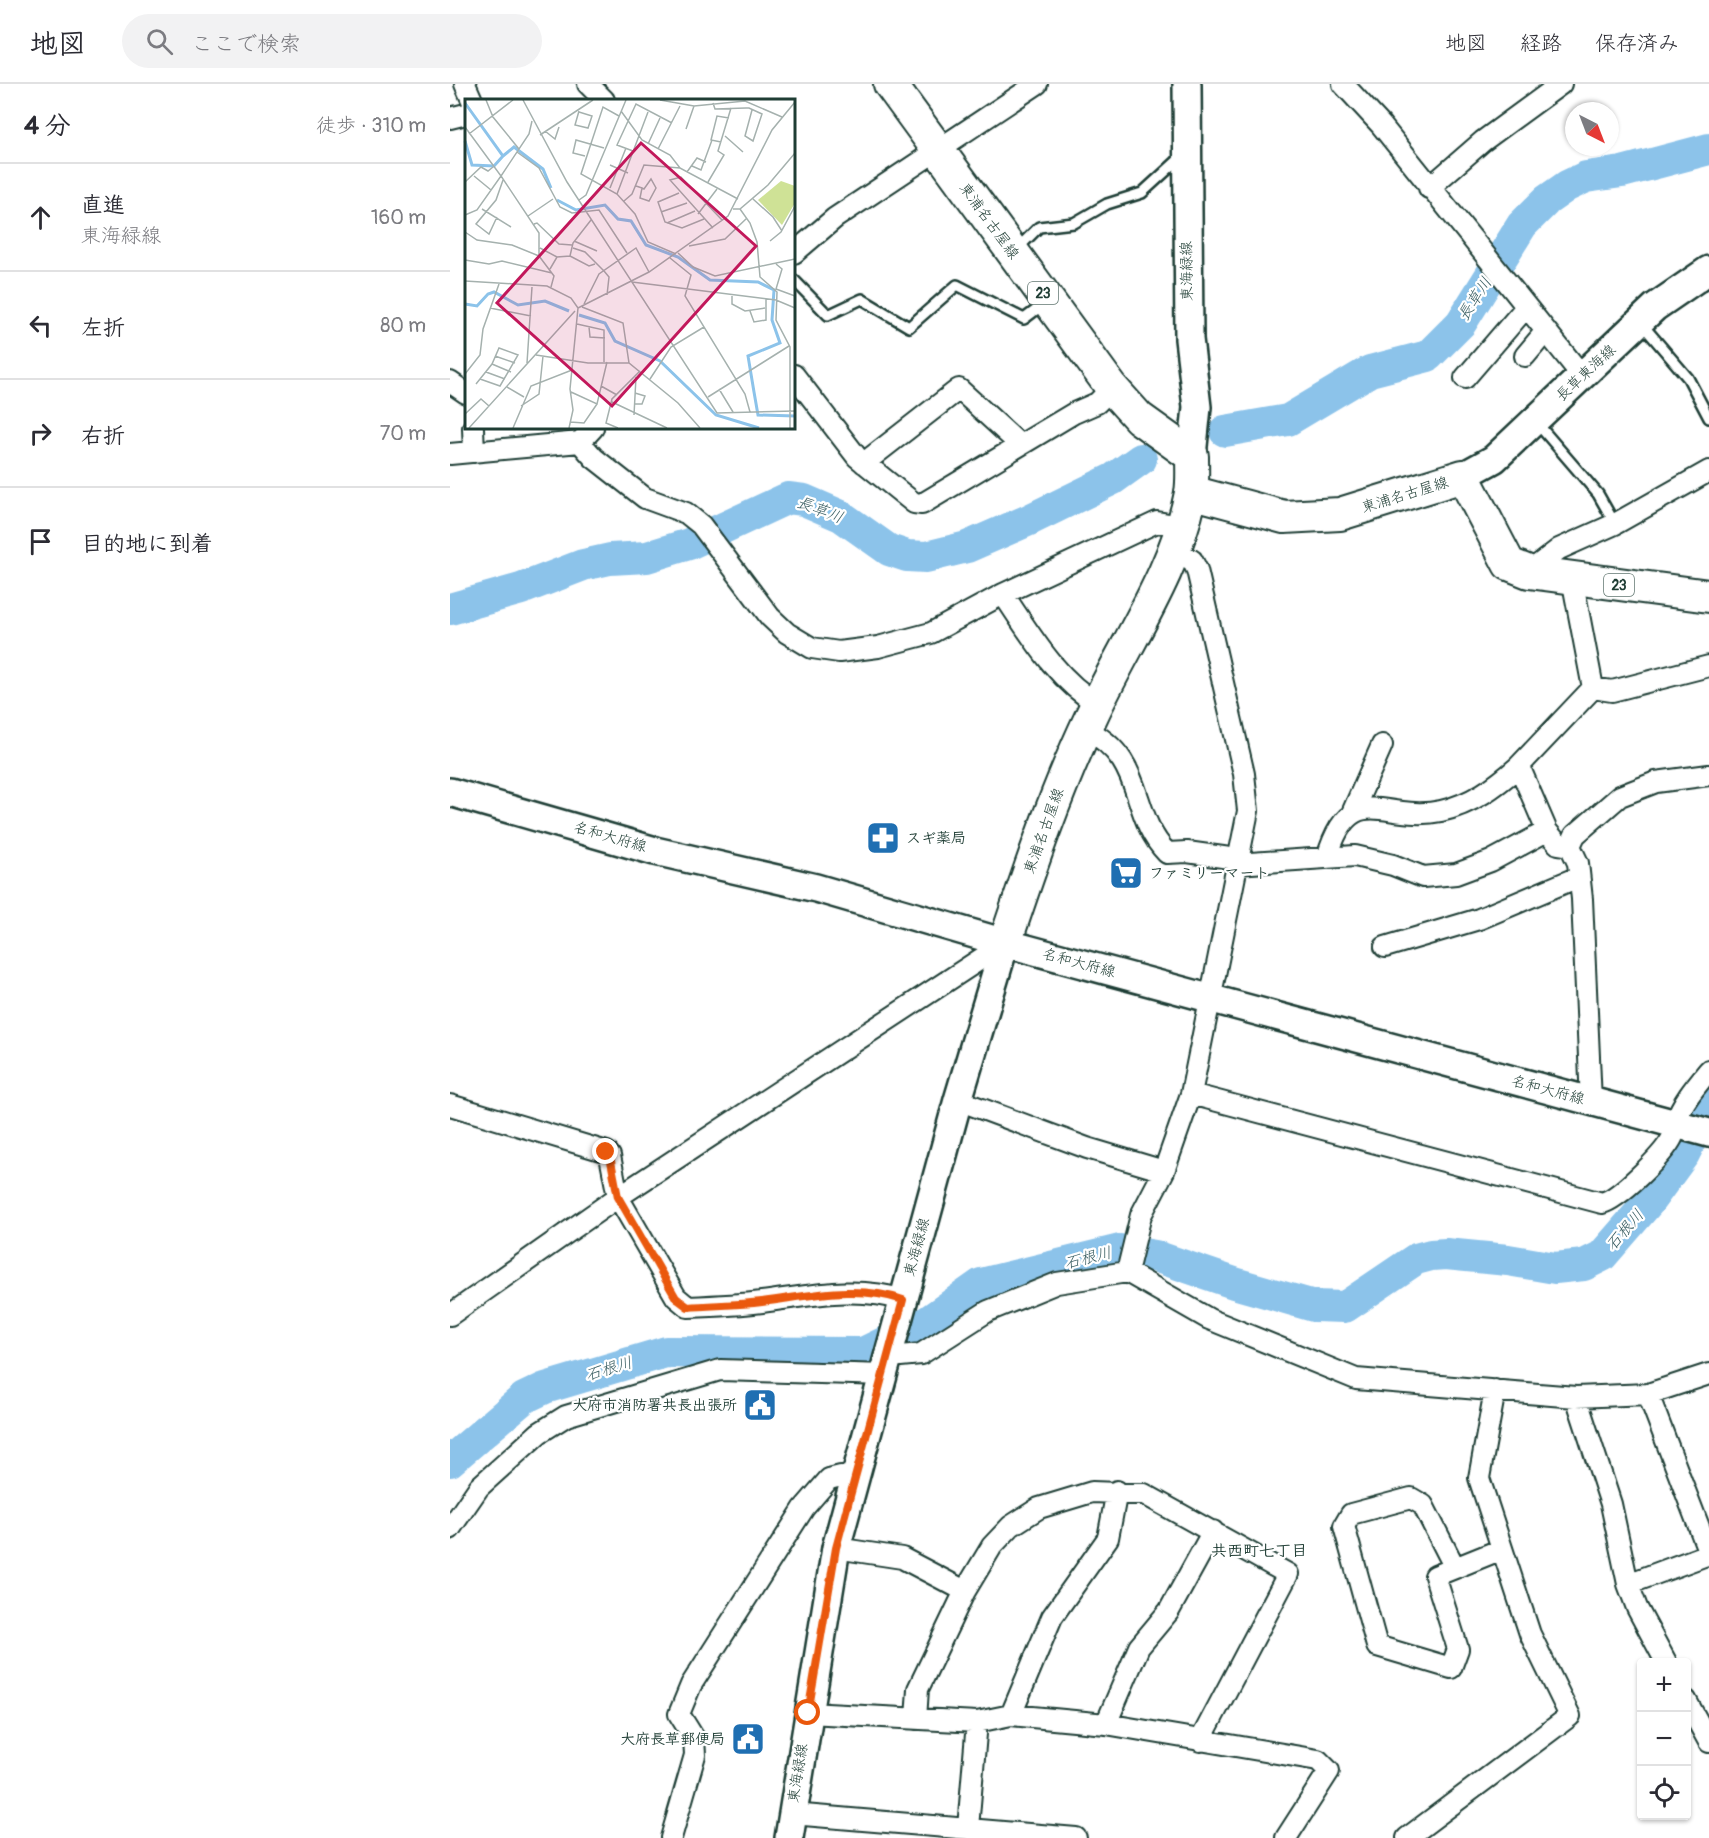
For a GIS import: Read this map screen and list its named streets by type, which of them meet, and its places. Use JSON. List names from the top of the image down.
{
  "streets": {
    "main road": [
      "東浦名古屋線",
      "東海緑線",
      "23",
      "長草東海線",
      "名和大府線"
    ]
  },
  "crossings": [
    ["東浦名古屋線", "東海緑線"],
    ["東浦名古屋線", "長草東海線"],
    ["東浦名古屋線", "名和大府線"],
    ["東海緑線", "名和大府線"]
  ],
  "districts": ["共西町七丁目"],
  "water": ["長草川", "石根川"],
  "places": {
    "pharmacy": ["スギ薬局"],
    "supermarket": ["ファミリーマート"],
    "public building": ["大府市消防署共長出張所", "大府長草郵便局"]
  },
  "north": "bottom right",
  "page": {
    "header": "地図",
    "search": "ここで検索",
    "nav": ["地図", "経路", "保存済み"],
    "heading": ["4 分", "徒歩 · 310 m"],
    "list": [
      ["直進", "東海緑線", "160 m"],
      ["左折", "80 m"],
      ["右折", "70 m"],
      "目的地に到着"
    ],
    "map_buttons": ["+", "−"]
  }
}
